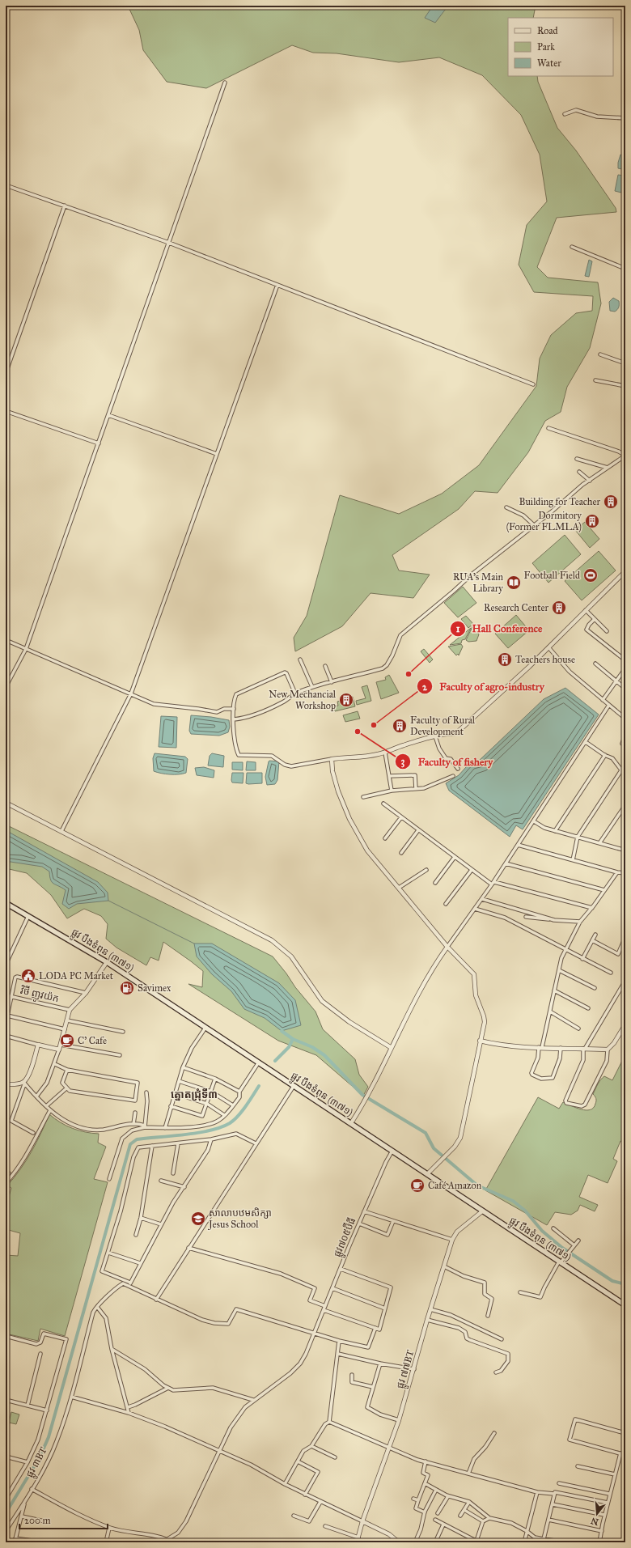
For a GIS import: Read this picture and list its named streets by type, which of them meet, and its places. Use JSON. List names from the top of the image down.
{
  "streets": {
    "main road": ["ផ្លូវ បឹងទំពុន (៣៧១)"],
    "street": [
      "វិថី ញូវយ៉ក",
      "ផ្លូវ៧០៥ប៊ីធី",
      "ផ្លូវ ៧៧BT",
      "ផ្លូវ ៣BT"
    ]
  },
  "crossings": [
    ["ផ្លូវ បឹងទំពុន (៣៧១)", "ផ្លូវ៧០៥ប៊ីធី"],
    ["ផ្លូវ បឹងទំពុន (៣៧១)", "ផ្លូវ ៧៧BT"]
  ],
  "districts": ["ត្នោតជ្រុំទី៣"],
  "places": {
    "building": [
      "Building for Teacher",
      "Dormitory (Former FLMLA)",
      "Research Center",
      "Teachers house",
      "New Mechancial Workshop",
      "Faculty of Rural Development"
    ],
    "sports": ["Football Field"],
    "library": ["RUA's Main Library"],
    "other": ["Hall Conference", "Faculty of agro-industry", "Faculty of fishery"],
    "public building": ["LODA PC Market"],
    "fuel station": ["Savimex"],
    "cafe": ["C' Cafe", "Café Amazon"],
    "school or university": ["សាលាបឋមសិក្សា Jesus School"]
  },
  "legend": ["Road", "Park", "Water"],
  "scale_bar": "200 m",
  "north": "bottom"
}
